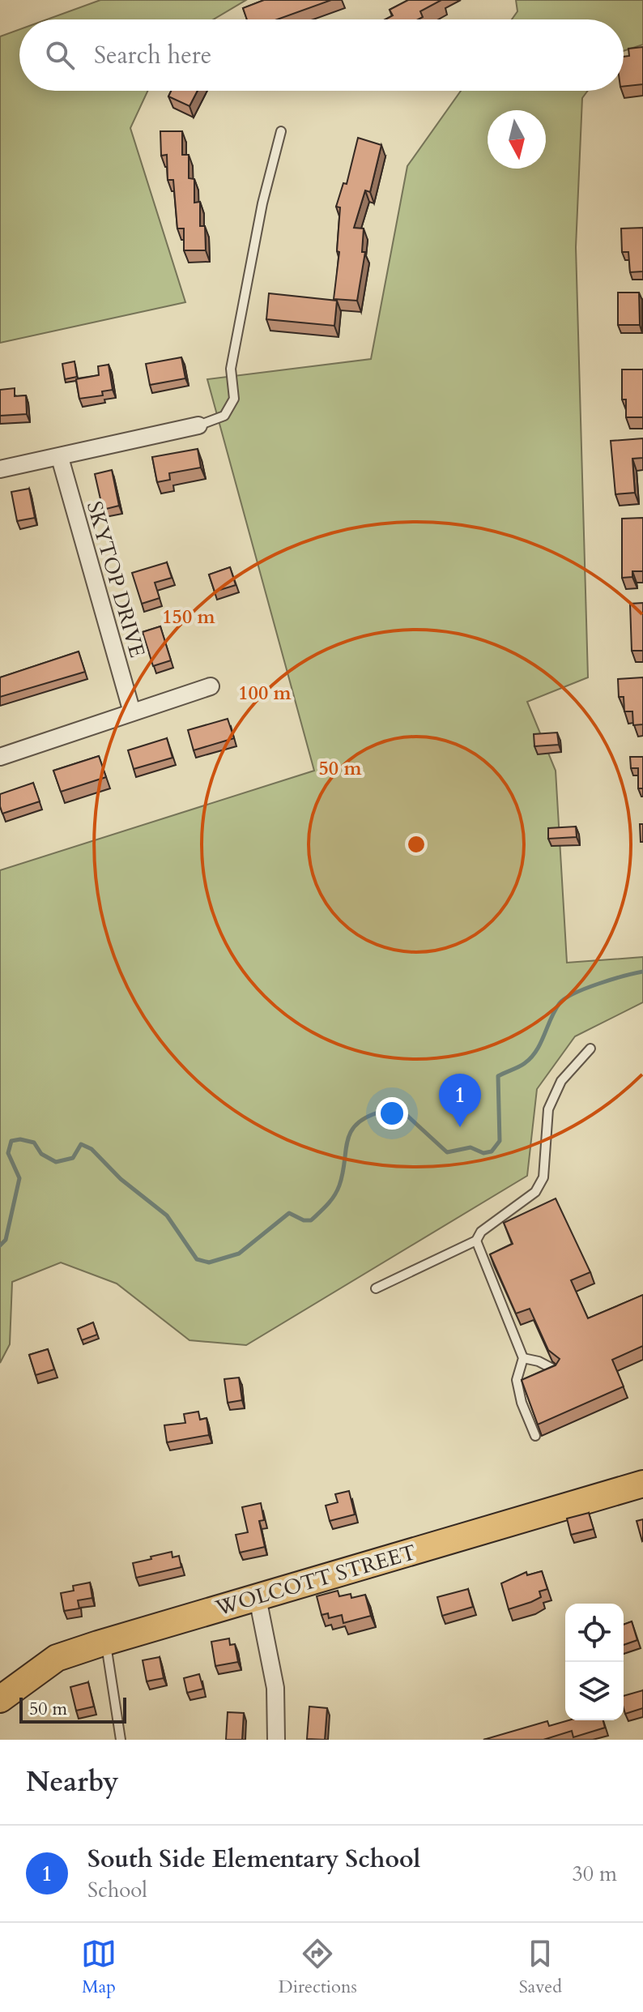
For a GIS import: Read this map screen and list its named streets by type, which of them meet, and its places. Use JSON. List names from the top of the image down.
{
  "streets": {
    "main road": ["WOLCOTT STREET"],
    "street": ["SKYTOP DRIVE"]
  },
  "scale_bar": "50 m",
  "north": "bottom",
  "page": {
    "search": "Search here",
    "pins": "1",
    "scale": "50 m",
    "heading": "Nearby",
    "list": [
      {
        "mark": "1",
        "name": "South Side Elementary School",
        "note": "School",
        "value": "30 m"
      }
    ],
    "nav": ["Map", "Directions", "Saved"]
  },
  "rings": ["150 m", "100 m", "50 m"]
}
